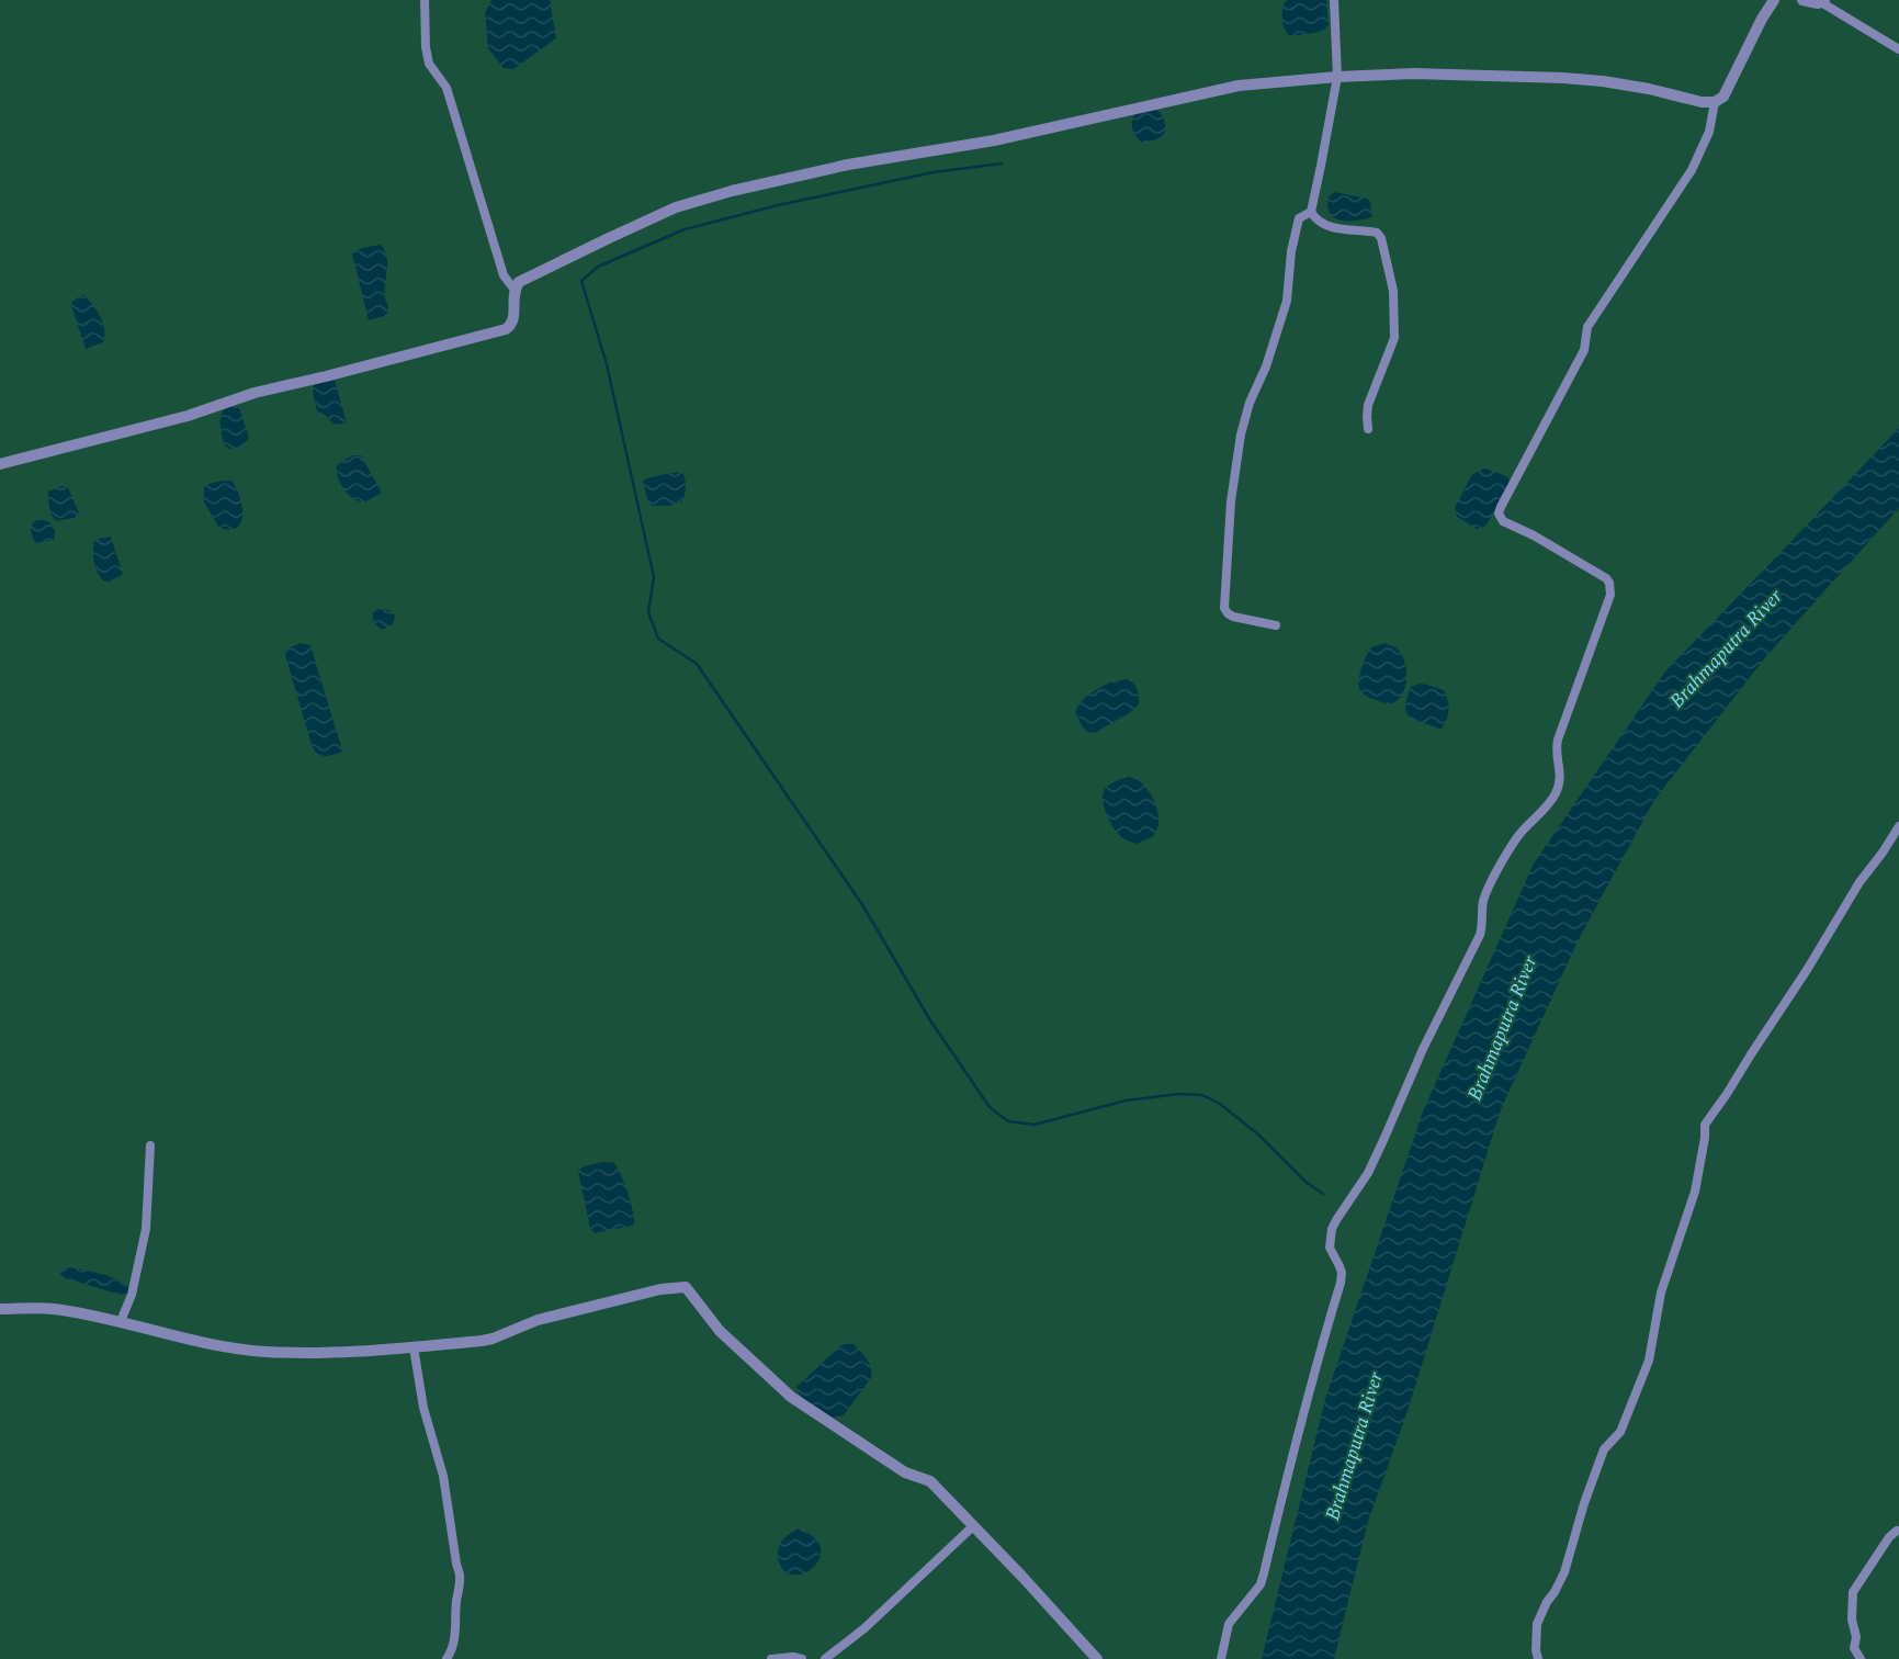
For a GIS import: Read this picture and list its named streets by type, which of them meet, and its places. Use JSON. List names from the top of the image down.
{
  "water": ["Brahmaputra River"]
}
